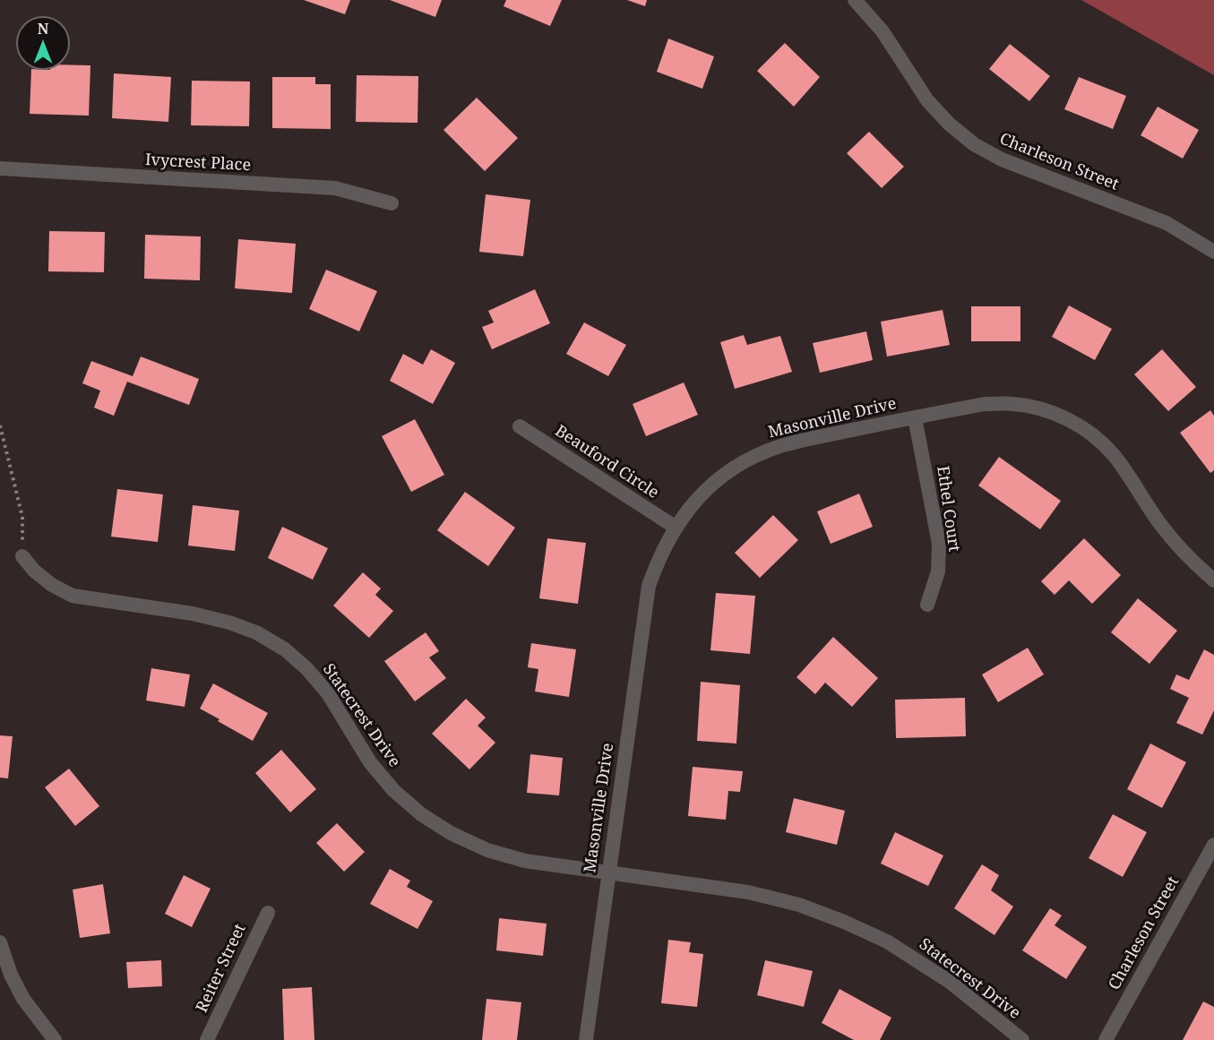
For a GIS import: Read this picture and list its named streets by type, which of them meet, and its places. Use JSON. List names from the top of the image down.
{
  "streets": {
    "street": [
      "Charleson Street",
      "Ivycrest Place",
      "Masonville Drive",
      "Beauford Circle",
      "Ethel Court",
      "Statecrest Drive",
      "Reiter Street"
    ]
  },
  "crossings": [
    ["Masonville Drive", "Beauford Circle"],
    ["Masonville Drive", "Ethel Court"],
    ["Masonville Drive", "Statecrest Drive"]
  ],
  "north": "top"
}
